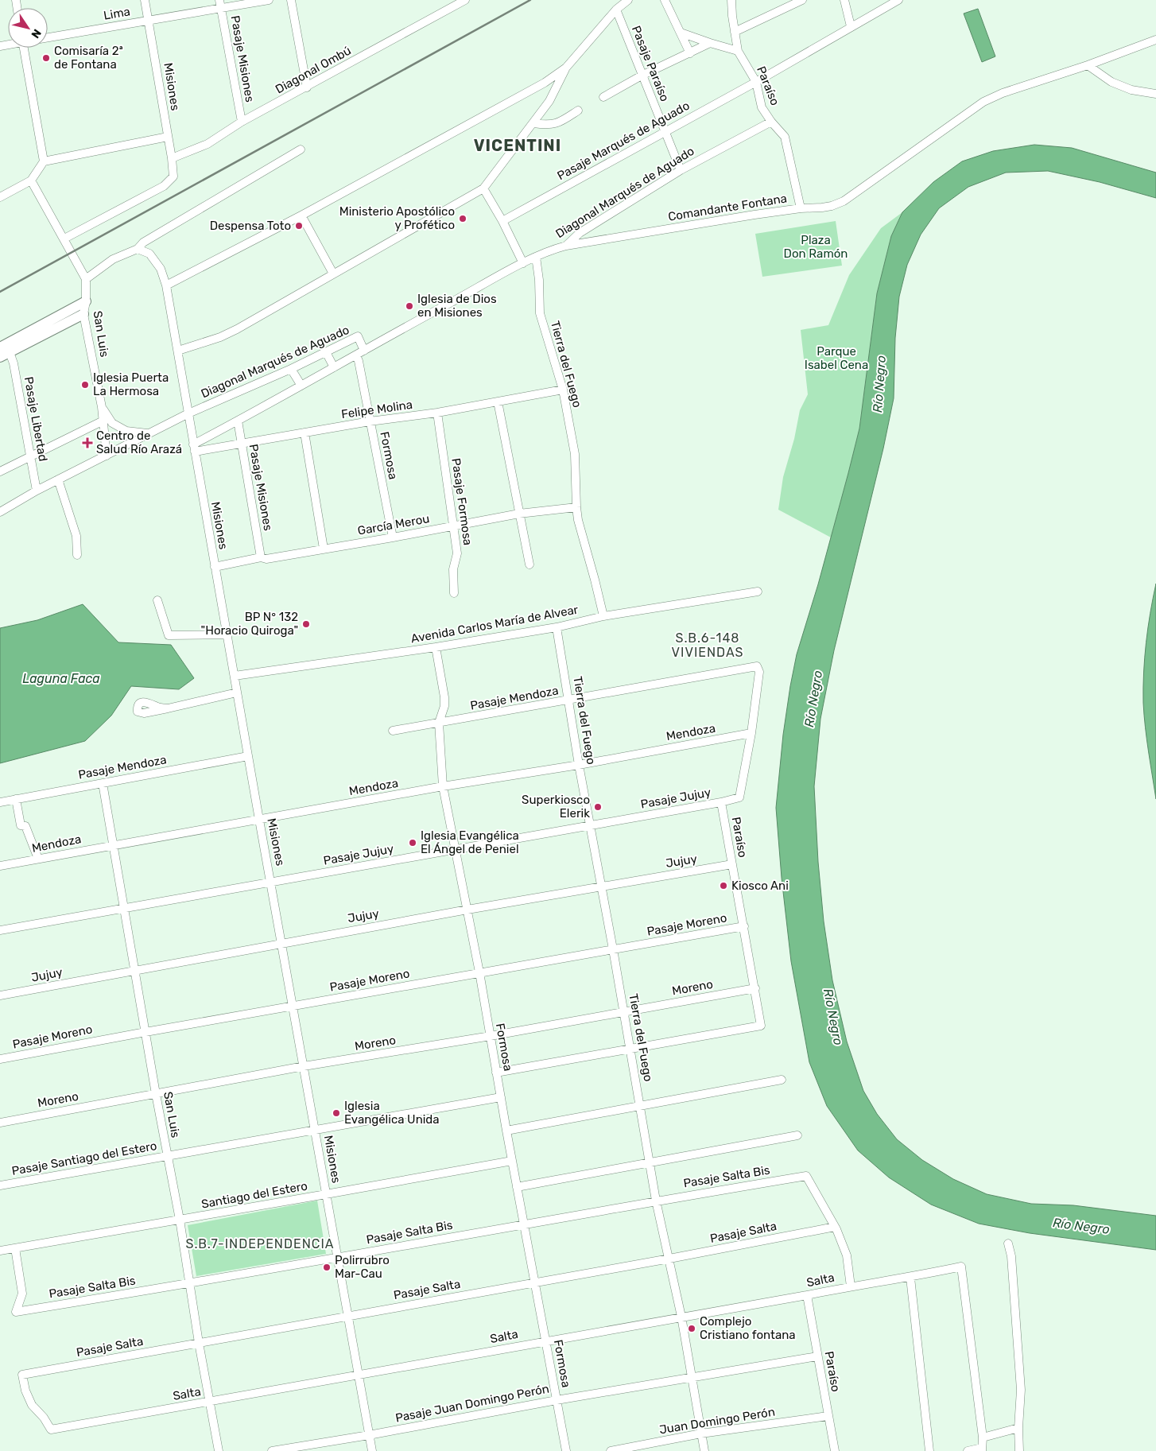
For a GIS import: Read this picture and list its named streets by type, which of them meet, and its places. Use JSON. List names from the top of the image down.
{
  "streets": {
    "street": [
      "Lima",
      "Pasaje Misiones",
      "Pasaje Paraíso",
      "Diagonal Ombú",
      "Paraíso",
      "Misiones",
      "Pasaje Marqués de Aguado",
      "Diagonal Marqués de Aguado",
      "Comandante Fontana",
      "San Luis",
      "Tierra del Fuego",
      "Felipe Molina",
      "Pasaje Libertad",
      "Formosa",
      "Pasaje Formosa",
      "García Merou",
      "Avenida Carlos María de Alvear",
      "Pasaje Mendoza",
      "Mendoza",
      "Pasaje Jujuy",
      "Jujuy",
      "Pasaje Moreno",
      "Moreno",
      "Pasaje Santiago del Estero",
      "Pasaje Salta Bis",
      "Santiago del Estero",
      "Pasaje Salta",
      "Salta",
      "Pasaje Juan Domingo Perón",
      "Juan Domingo Perón"
    ]
  },
  "crossings": [
    ["Lima", "Pasaje Misiones"],
    ["Lima", "Misiones"],
    ["Pasaje Misiones", "Diagonal Ombú"],
    ["Pasaje Misiones", "Diagonal Marqués de Aguado"],
    ["Pasaje Misiones", "Felipe Molina"],
    ["Pasaje Misiones", "García Merou"],
    ["Pasaje Paraíso", "Pasaje Marqués de Aguado"],
    ["Pasaje Paraíso", "Diagonal Marqués de Aguado"],
    ["Diagonal Ombú", "Misiones"],
    ["Paraíso", "Pasaje Marqués de Aguado"],
    ["Paraíso", "Diagonal Marqués de Aguado"],
    ["Paraíso", "Comandante Fontana"],
    ["Paraíso", "Tierra del Fuego"],
    ["Paraíso", "Pasaje Mendoza"],
    ["Paraíso", "Mendoza"],
    ["Paraíso", "Pasaje Jujuy"],
    ["Paraíso", "Jujuy"],
    ["Paraíso", "Pasaje Moreno"],
    ["Paraíso", "Moreno"],
    ["Paraíso", "Salta"],
    ["Paraíso", "Pasaje Juan Domingo Perón"],
    ["Paraíso", "Juan Domingo Perón"],
    ["Misiones", "Diagonal Marqués de Aguado"],
    ["Misiones", "San Luis"],
    ["Misiones", "Felipe Molina"],
    ["Misiones", "García Merou"],
    ["Misiones", "Avenida Carlos María de Alvear"],
    ["Misiones", "Pasaje Mendoza"],
    ["Misiones", "Mendoza"],
    ["Misiones", "Pasaje Jujuy"],
    ["Misiones", "Jujuy"],
    ["Misiones", "Pasaje Moreno"],
    ["Misiones", "Moreno"],
    ["Misiones", "Pasaje Santiago del Estero"],
    ["Misiones", "Pasaje Salta Bis"],
    ["Misiones", "Santiago del Estero"],
    ["Misiones", "Pasaje Salta"],
    ["Misiones", "Salta"],
    ["Misiones", "Pasaje Juan Domingo Perón"],
    ["Diagonal Marqués de Aguado", "Comandante Fontana"],
    ["Diagonal Marqués de Aguado", "San Luis"],
    ["Diagonal Marqués de Aguado", "Tierra del Fuego"],
    ["Diagonal Marqués de Aguado", "Felipe Molina"],
    ["Diagonal Marqués de Aguado", "Pasaje Libertad"],
    ["Diagonal Marqués de Aguado", "Formosa"],
    ["San Luis", "Pasaje Mendoza"],
    ["San Luis", "Mendoza"],
    ["San Luis", "Pasaje Jujuy"],
    ["San Luis", "Jujuy"],
    ["San Luis", "Pasaje Moreno"],
    ["San Luis", "Moreno"],
    ["San Luis", "Pasaje Santiago del Estero"],
    ["San Luis", "Pasaje Salta Bis"],
    ["San Luis", "Santiago del Estero"],
    ["San Luis", "Pasaje Salta"],
    ["San Luis", "Salta"],
    ["Tierra del Fuego", "Felipe Molina"],
    ["Tierra del Fuego", "García Merou"],
    ["Tierra del Fuego", "Avenida Carlos María de Alvear"],
    ["Tierra del Fuego", "Pasaje Mendoza"],
    ["Tierra del Fuego", "Mendoza"],
    ["Tierra del Fuego", "Pasaje Jujuy"],
    ["Tierra del Fuego", "Jujuy"],
    ["Tierra del Fuego", "Pasaje Moreno"],
    ["Tierra del Fuego", "Moreno"],
    ["Tierra del Fuego", "Pasaje Salta Bis"],
    ["Tierra del Fuego", "Pasaje Salta"],
    ["Tierra del Fuego", "Salta"],
    ["Tierra del Fuego", "Pasaje Juan Domingo Perón"],
    ["Tierra del Fuego", "Juan Domingo Perón"],
    ["Felipe Molina", "Formosa"],
    ["Felipe Molina", "Pasaje Formosa"],
    ["Formosa", "García Merou"],
    ["Formosa", "Avenida Carlos María de Alvear"],
    ["Formosa", "Pasaje Mendoza"],
    ["Formosa", "Mendoza"],
    ["Formosa", "Pasaje Jujuy"],
    ["Formosa", "Jujuy"],
    ["Formosa", "Pasaje Moreno"],
    ["Formosa", "Moreno"],
    ["Formosa", "Pasaje Santiago del Estero"],
    ["Formosa", "Pasaje Salta Bis"],
    ["Formosa", "Santiago del Estero"],
    ["Formosa", "Pasaje Salta"],
    ["Formosa", "Salta"],
    ["Formosa", "Pasaje Juan Domingo Perón"],
    ["Pasaje Formosa", "García Merou"],
    ["Pasaje Salta Bis", "Santiago del Estero"],
    ["Pasaje Salta Bis", "Pasaje Salta"],
    ["Pasaje Salta", "Salta"]
  ],
  "districts": ["VICENTINI", "S.B.6-148 VIVIENDAS", "S.B.7-INDEPENDENCIA"],
  "water": ["Río Negro", "Laguna Faca"],
  "parks": ["Plaza Don Ramón", "Parque Isabel Cena"],
  "places": {
    "other": [
      "Comisaría 2ª de Fontana",
      "Ministerio Apostólico y Profético",
      "Despensa Toto",
      "Iglesia de Dios en Misiones",
      "Iglesia Puerta La Hermosa",
      "BP N° 132 \"Horacio Quiroga\"",
      "Superkiosco Elerik",
      "Iglesia Evangélica El Ángel de Peniel",
      "Kiosco Ani",
      "Iglesia Evangélica Unida",
      "Polirrubro Mar-Cau",
      "Complejo Cristiano fontana"
    ],
    "health": ["Centro de Salud Río Arazá"]
  },
  "north": "bottom right"
}
